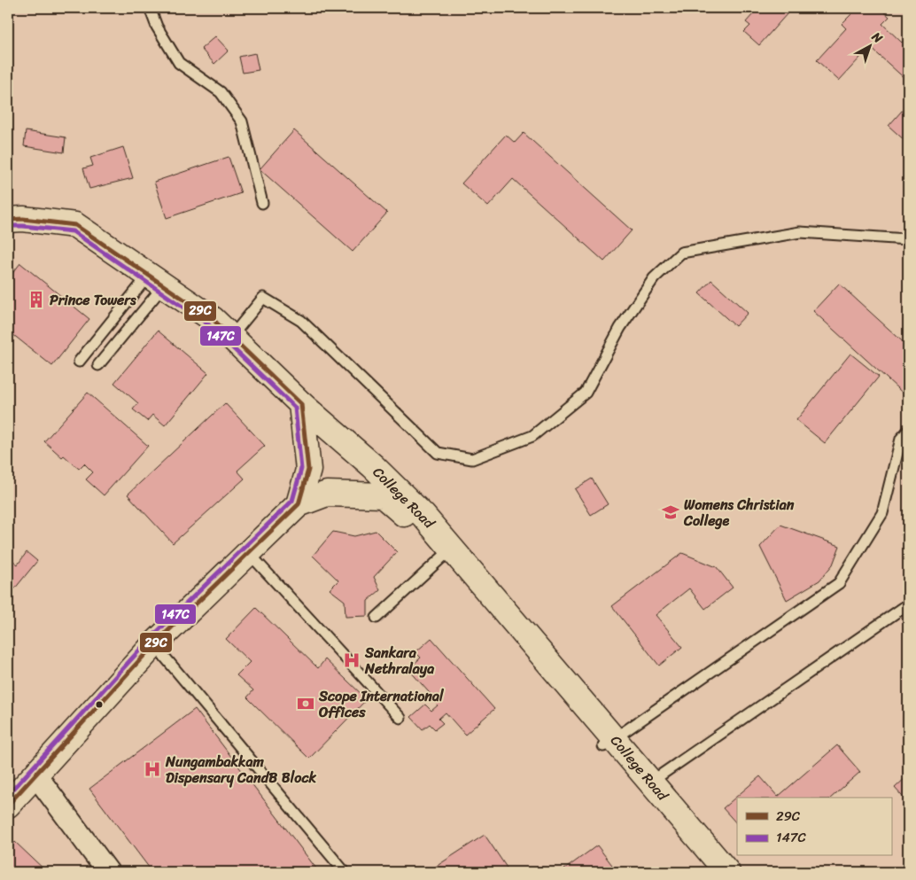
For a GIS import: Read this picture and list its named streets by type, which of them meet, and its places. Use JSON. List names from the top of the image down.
{
  "streets": {
    "main road": ["College Road"]
  },
  "places": {
    "building": ["Prince Towers"],
    "school or university": ["Womens Christian College"],
    "hospital": ["Sankara Nethralaya", "Nungambakkam Dispensary CandB Block"],
    "bank": ["Scope International Offices"]
  },
  "lines": ["transit line 29C", "transit line 147C"],
  "legend": ["29C", "147C"],
  "north": "top right"
}
